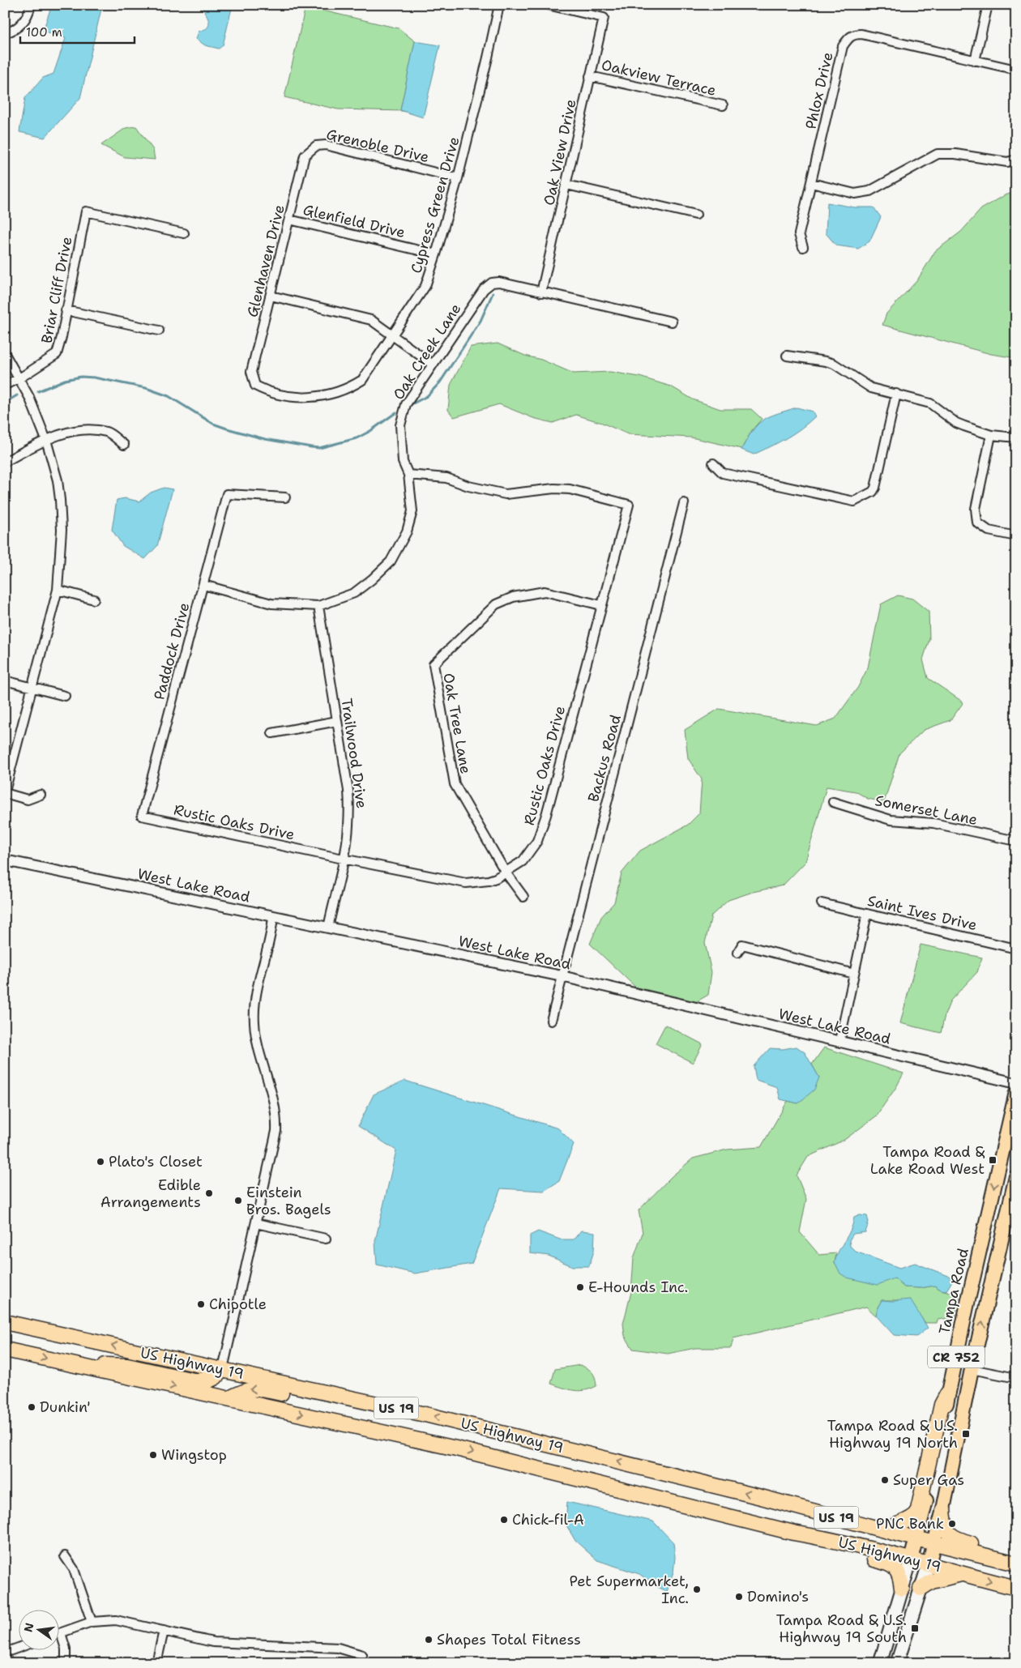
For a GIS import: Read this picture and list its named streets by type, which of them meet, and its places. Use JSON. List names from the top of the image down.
{
  "streets": {
    "highway": ["US Highway 19", "US 19"],
    "main road": ["Tampa Road", "CR 752"],
    "street": [
      "Oakview Terrace",
      "Phlox Drive",
      "Grenoble Drive",
      "Oak View Drive",
      "Cypress Green Drive",
      "Glenfield Drive",
      "Glenhaven Drive",
      "Briar Cliff Drive",
      "Oak Creek Lane",
      "Paddock Drive",
      "Oak Tree Lane",
      "Trailwood Drive",
      "Backus Road",
      "Rustic Oaks Drive",
      "Somerset Lane",
      "West Lake Road",
      "Saint Ives Drive"
    ]
  },
  "crossings": [
    ["Oakview Terrace", "Oak View Drive"],
    ["Grenoble Drive", "Cypress Green Drive"],
    ["Grenoble Drive", "Glenhaven Drive"],
    ["Oak View Drive", "Oak Creek Lane"],
    ["Cypress Green Drive", "Glenfield Drive"],
    ["Cypress Green Drive", "Glenhaven Drive"],
    ["Glenfield Drive", "Glenhaven Drive"],
    ["Oak Creek Lane", "Paddock Drive"],
    ["Oak Creek Lane", "Trailwood Drive"],
    ["Oak Creek Lane", "Rustic Oaks Drive"],
    ["Paddock Drive", "Rustic Oaks Drive"],
    ["Oak Tree Lane", "Rustic Oaks Drive"],
    ["Trailwood Drive", "Rustic Oaks Drive"],
    ["Trailwood Drive", "West Lake Road"],
    ["Backus Road", "West Lake Road"],
    ["Tampa Road", "US Highway 19"],
    ["CR 752", "US Highway 19"]
  ],
  "places": {
    "transit": ["Tampa Road & Lake Road West", "Tampa Road & U.S. Highway 19 North", "Tampa Road & U.S. Highway 19 South"],
    "other": [
      "Plato's Closet",
      "Edible Arrangements",
      "Einstein Bros. Bagels",
      "E-Hounds Inc.",
      "Chipotle",
      "Dunkin'",
      "Wingstop",
      "Super Gas",
      "Chick-fil-A",
      "PNC Bank",
      "Pet Supermarket, Inc.",
      "Domino's",
      "Shapes Total Fitness"
    ]
  },
  "scale_bar": "100 m",
  "north": "left"
}
